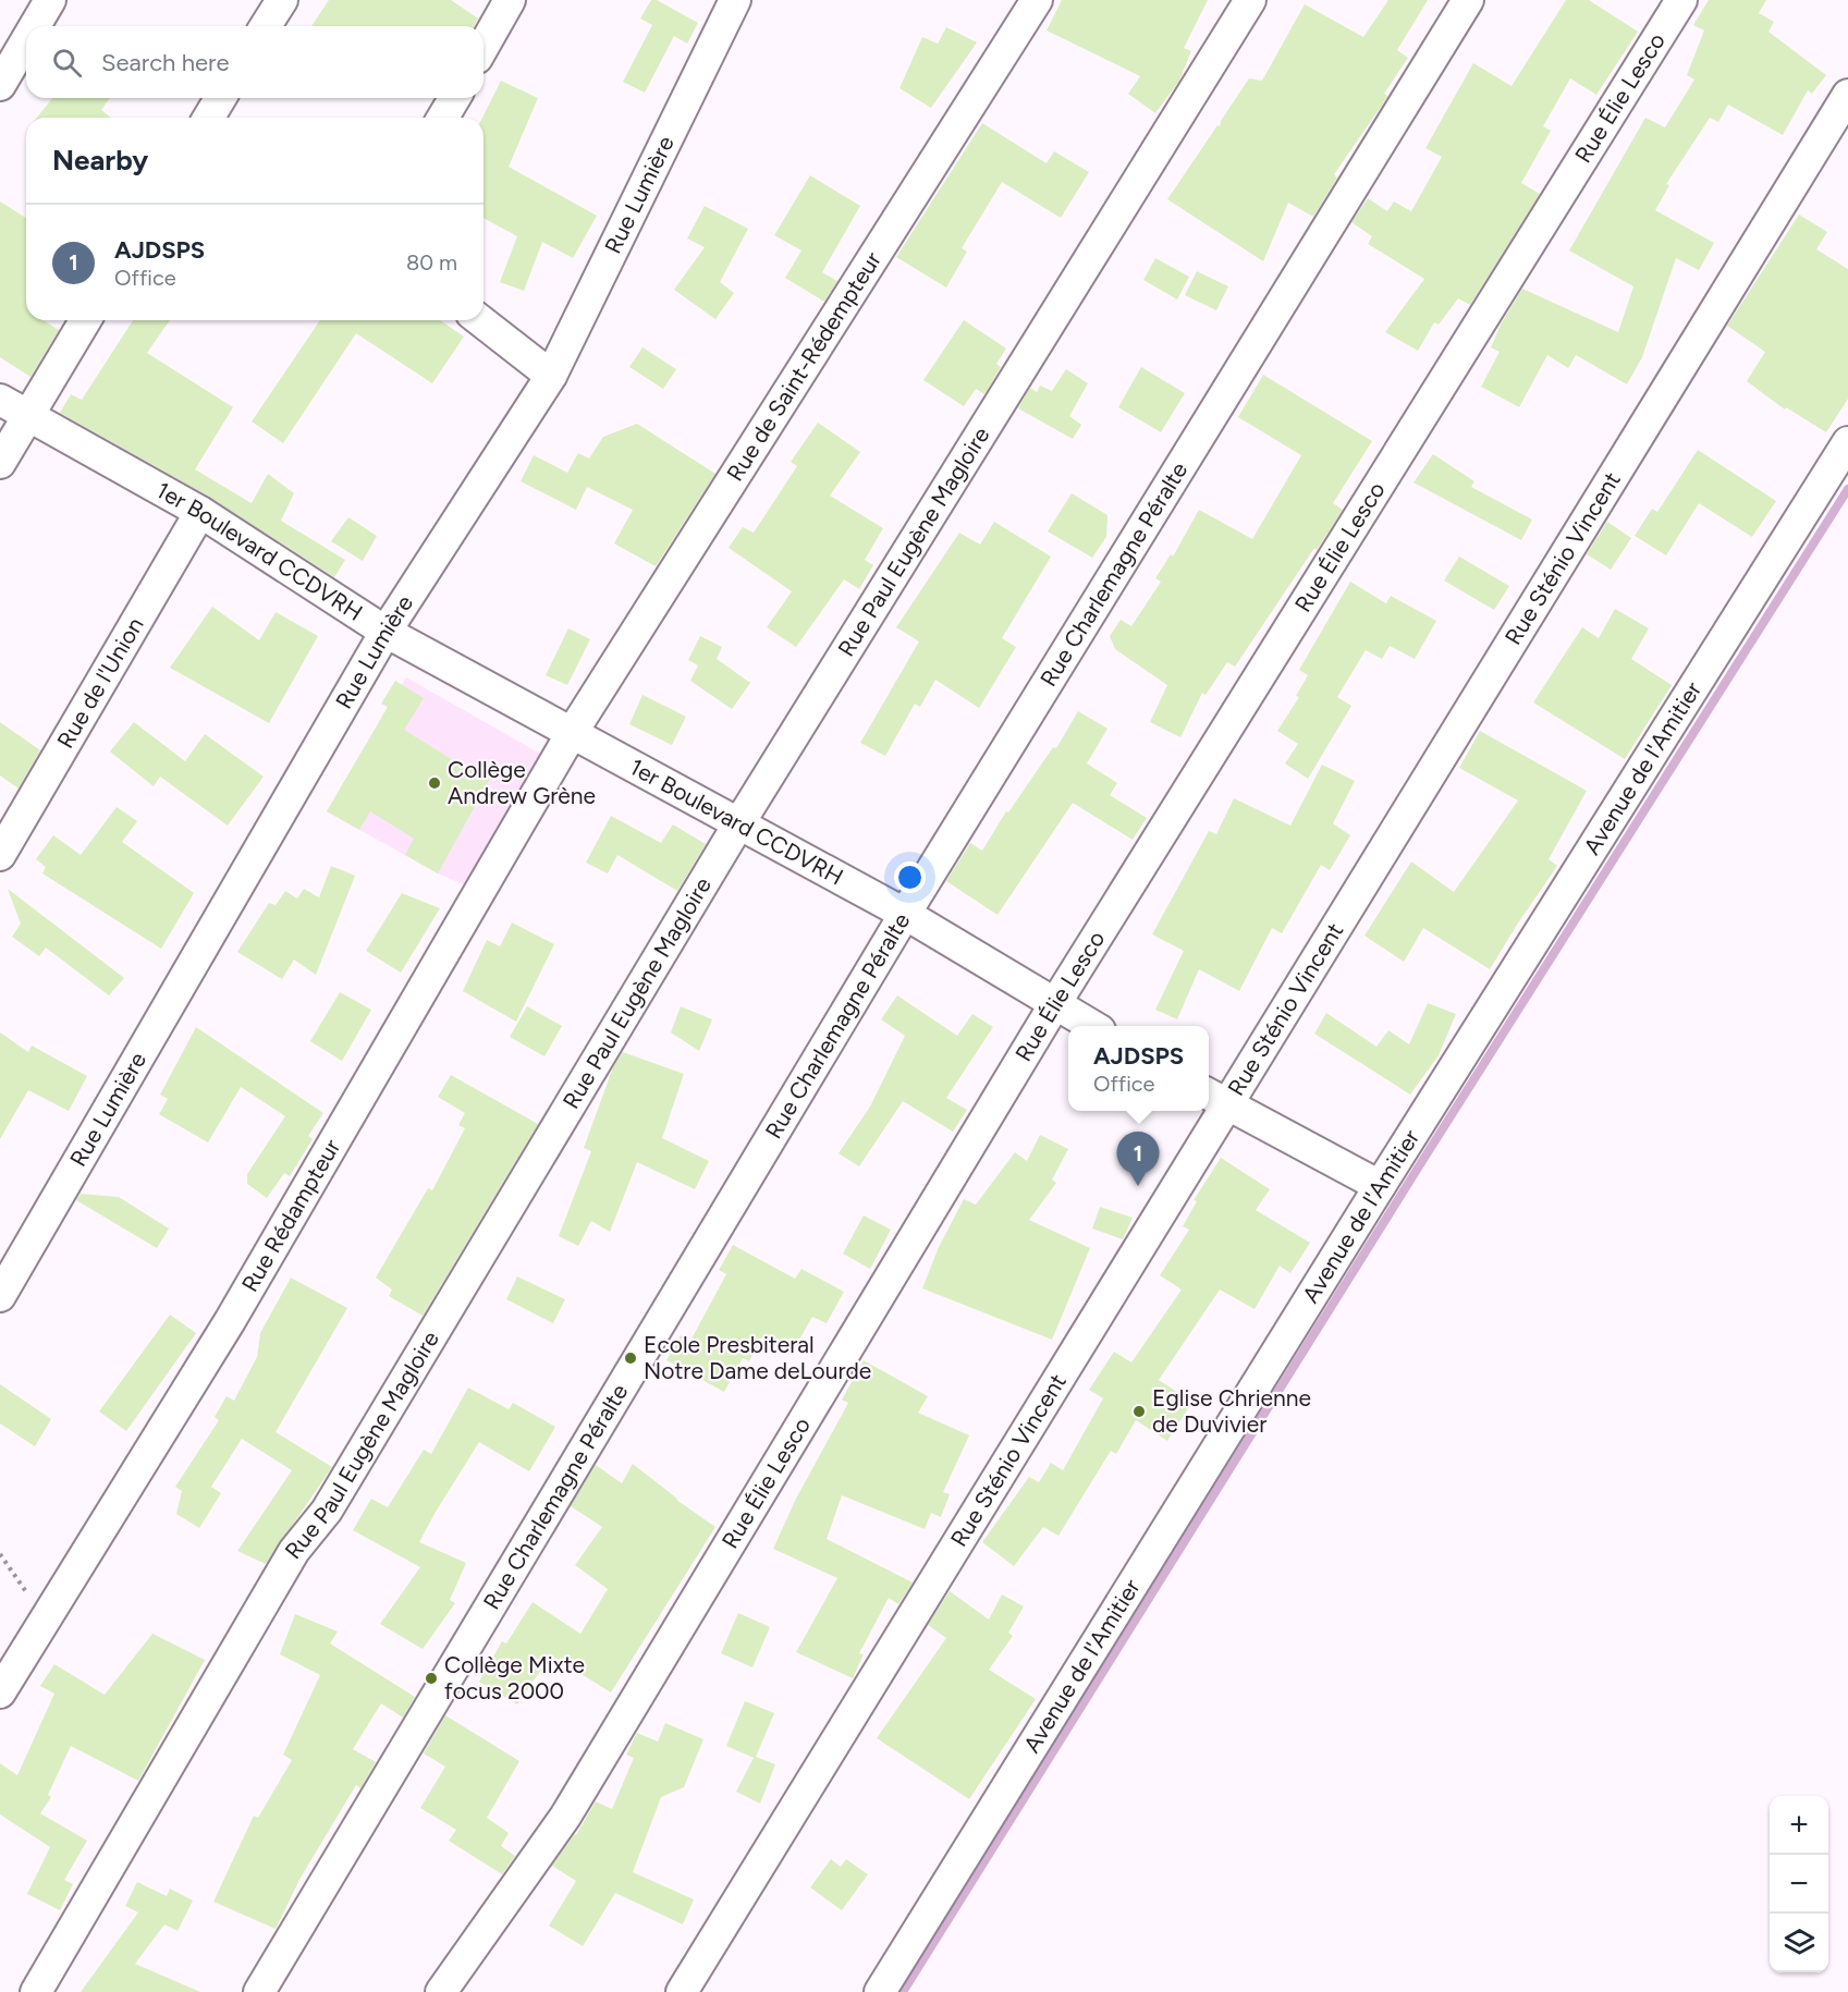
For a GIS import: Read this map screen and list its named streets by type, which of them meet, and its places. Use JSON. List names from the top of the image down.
{
  "streets": {
    "street": [
      "Rue Élie Lesco",
      "Rue Lumière",
      "Rue de Saint-Rédempteur",
      "Rue Paul Eugène Magloire",
      "1er Boulevard CCDVRH",
      "Rue Sténio Vincent",
      "Rue Charlemagne Péralte",
      "Rue de l'Union",
      "Avenue de l'Amitier",
      "Rue Rédampteur"
    ]
  },
  "crossings": [
    ["Rue Élie Lesco", "1er Boulevard CCDVRH"],
    ["Rue Lumière", "1er Boulevard CCDVRH"],
    ["Rue de Saint-Rédempteur", "1er Boulevard CCDVRH"],
    ["Rue de Saint-Rédempteur", "Rue Rédampteur"],
    ["Rue Paul Eugène Magloire", "1er Boulevard CCDVRH"],
    ["1er Boulevard CCDVRH", "Rue Charlemagne Péralte"],
    ["1er Boulevard CCDVRH", "Rue de l'Union"],
    ["1er Boulevard CCDVRH", "Rue Rédampteur"]
  ],
  "places": [
    "Collège Andrew Grène",
    "Ecole Presbiteral Notre Dame deLourde",
    "Eglise Chrienne de Duvivier",
    "Collège Mixte focus 2000"
  ],
  "page": {
    "search": "Search here",
    "heading": "Nearby",
    "list": [
      {
        "mark": "1",
        "name": "AJDSPS",
        "note": "Office",
        "value": "80 m"
      }
    ],
    "popup": ["AJDSPS", "Office"],
    "pins": "1",
    "map_buttons": ["+", "−"]
  }
}
